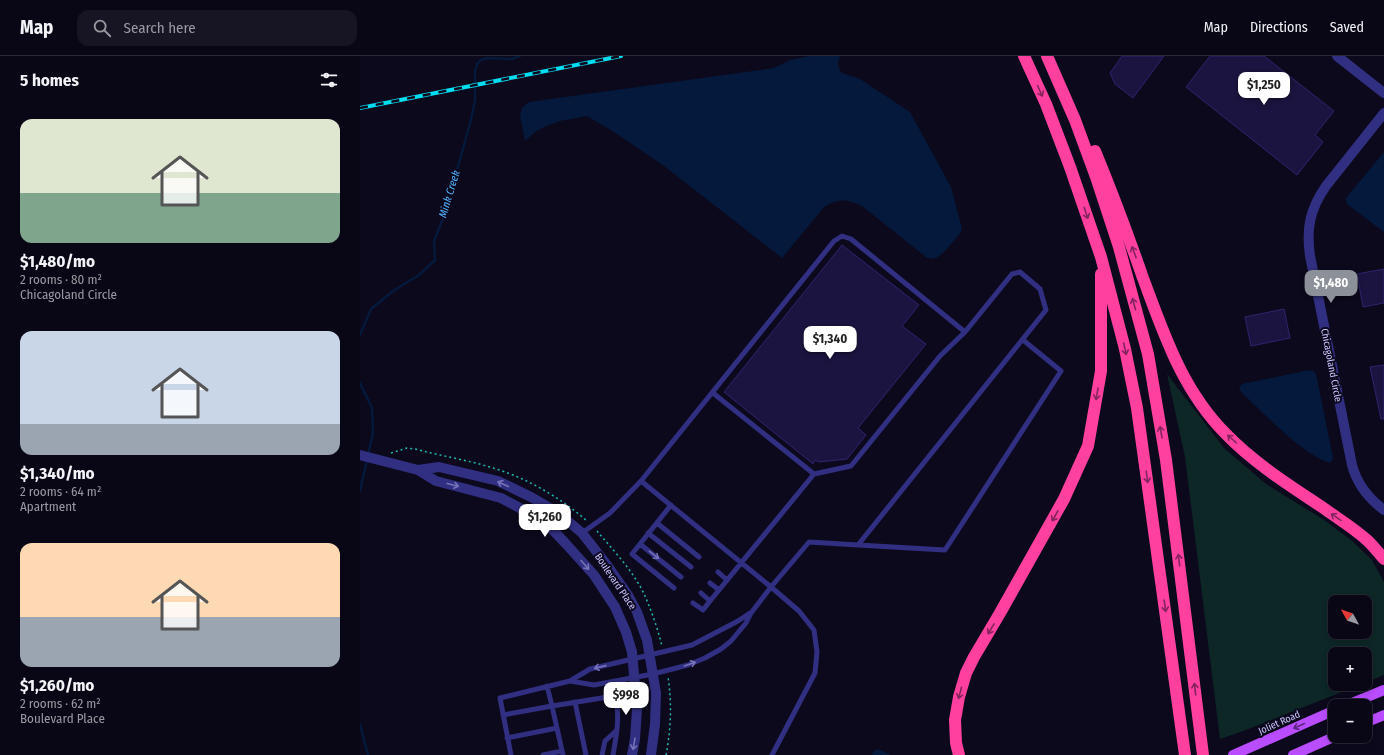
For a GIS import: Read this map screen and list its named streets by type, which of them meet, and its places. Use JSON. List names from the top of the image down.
{
  "streets": {
    "main road": ["Joliet Road"],
    "street": ["Chicagoland Circle", "Boulevard Place"]
  },
  "water": ["Mink Creek"],
  "north": "top left",
  "page": {
    "header": "Map",
    "search": "Search here",
    "nav": ["Map", "Directions", "Saved"],
    "heading": "5 homes",
    "price": [
      "$1,250",
      "$1,480",
      "$1,340",
      "$1,260",
      "$998"
    ],
    "list": [
      {
        "name": "$1,480/mo",
        "note": "2 rooms · 80 m² · Chicagoland Circle"
      },
      {
        "name": "$1,340/mo",
        "note": "2 rooms · 64 m² · Apartment"
      },
      {
        "name": "$1,260/mo",
        "note": "2 rooms · 62 m² · Boulevard Place"
      }
    ],
    "map_buttons": ["+", "−"]
  }
}
